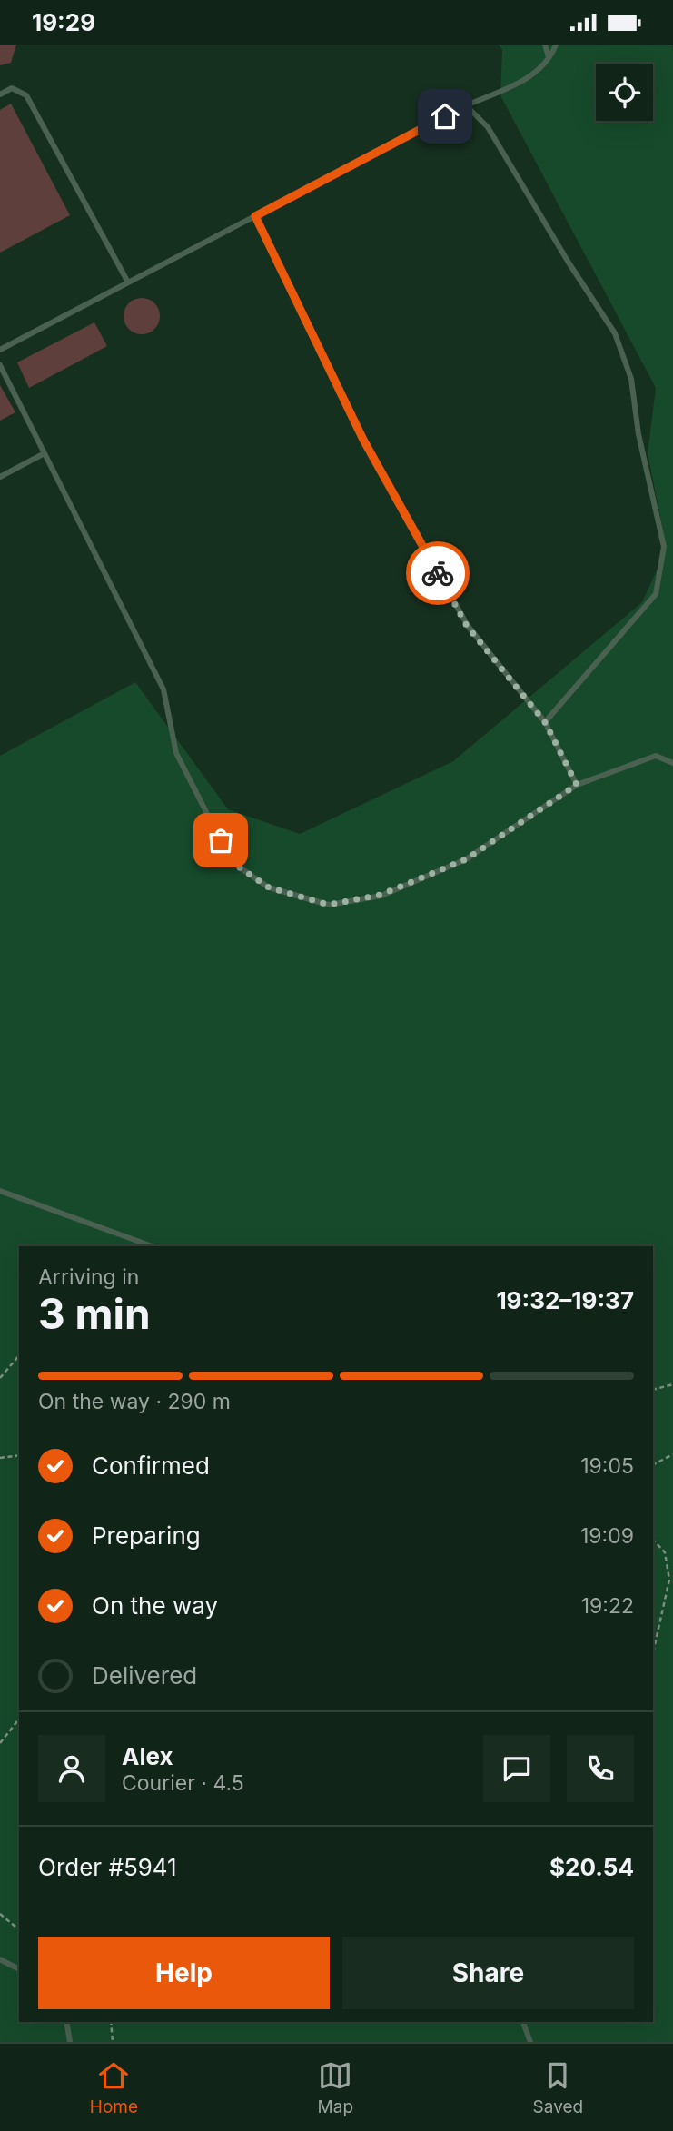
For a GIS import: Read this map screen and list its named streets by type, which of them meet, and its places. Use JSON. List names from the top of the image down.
{
  "page": {
    "status": "19:29",
    "heading": ["3 min", "Arriving in", "19:32–19:37"],
    "panel": [
      "Alex",
      "Courier · 4.5",
      "Order #5941",
      "$20.54"
    ],
    "bar": "On the way · 290 m",
    "list": [
      ["Confirmed", "19:05"],
      ["Preparing", "19:09"],
      ["On the way", "19:22"],
      "Delivered"
    ],
    "buttons": ["Help", "Share"],
    "tabs": ["Home", "Map", "Saved"]
  }
}
